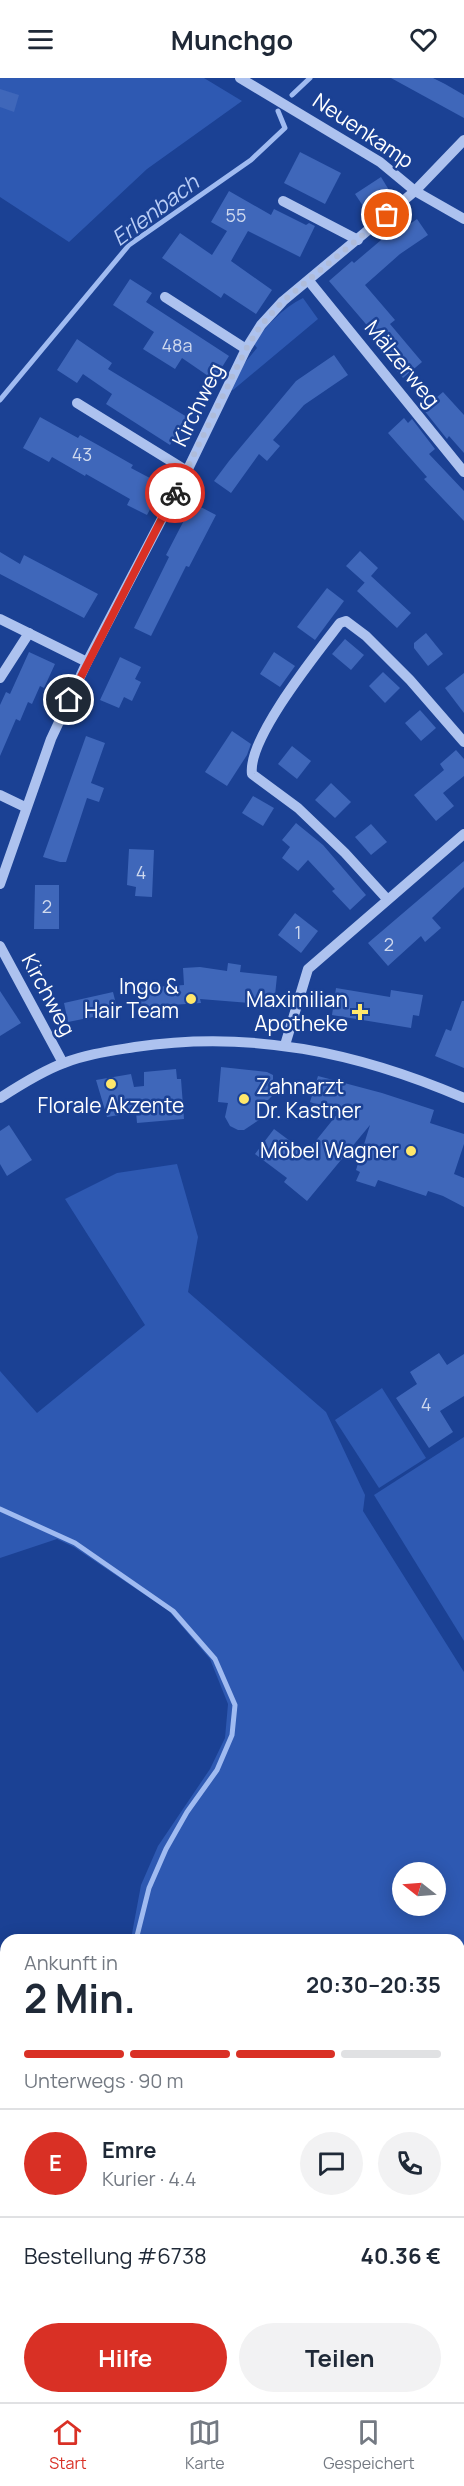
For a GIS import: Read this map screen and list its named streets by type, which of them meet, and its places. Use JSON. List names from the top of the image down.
{
  "streets": {
    "street": ["Neuenkamp", "Mälzerweg", "Kirchweg"]
  },
  "crossings": [
    ["Neuenkamp", "Kirchweg"],
    ["Mälzerweg", "Kirchweg"]
  ],
  "water": ["Erlenbach"],
  "places": {
    "other": [
      "Ingo & Hair Team",
      "Florale Akzente",
      "Zahnarzt Dr. Kastner",
      "Möbel Wagner"
    ],
    "health": ["Maximilian Apotheke"]
  },
  "house_numbers": [
    "55",
    "48a",
    "43",
    "4",
    "2",
    "1",
    "2",
    "4"
  ],
  "north": "left",
  "page": {
    "header": "Munchgo",
    "heading": ["2 Min.", "Ankunft in", "20:30–20:35"],
    "panel": [
      "Emre",
      "Kurier · 4.4",
      "Bestellung #6738",
      "40.36 €"
    ],
    "bar": "Unterwegs · 90 m",
    "round": "E",
    "buttons": ["Hilfe", "Teilen"],
    "tabs": ["Start", "Karte", "Gespeichert"]
  }
}
